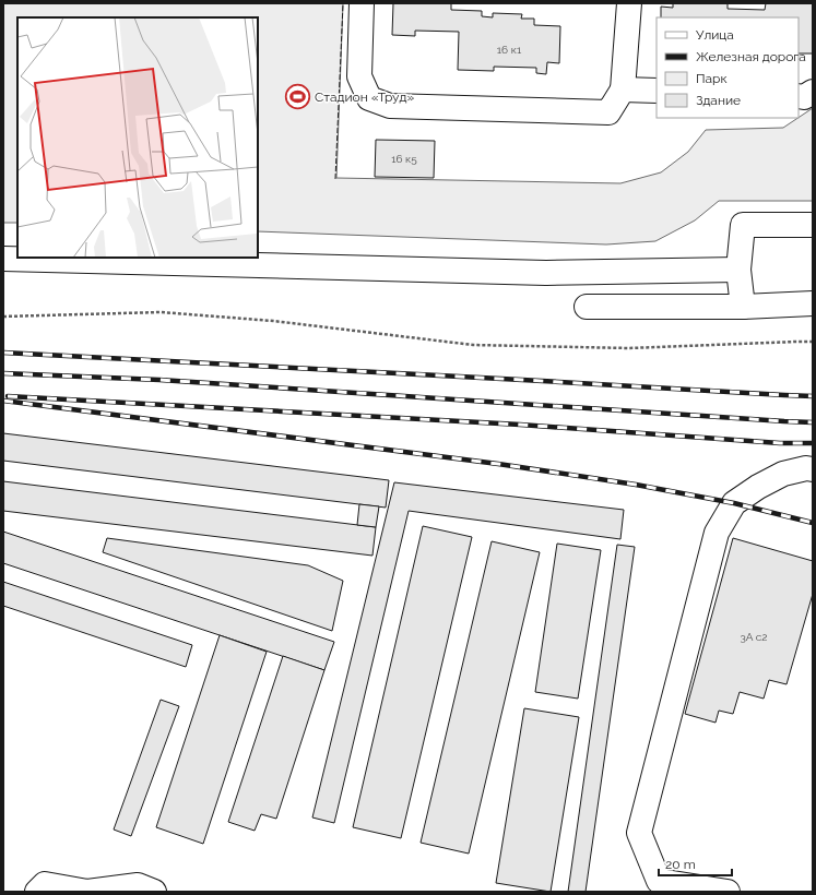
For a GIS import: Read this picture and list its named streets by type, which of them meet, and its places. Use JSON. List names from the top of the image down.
{
  "places": {
    "sports": ["Стадион «Труд»"]
  },
  "house_numbers": ["16 к1", "16 к5", "3А с2"],
  "legend": [
    "Улица",
    "Железная дорога",
    "Парк",
    "Здание"
  ],
  "scale_bar": "20 m"
}
